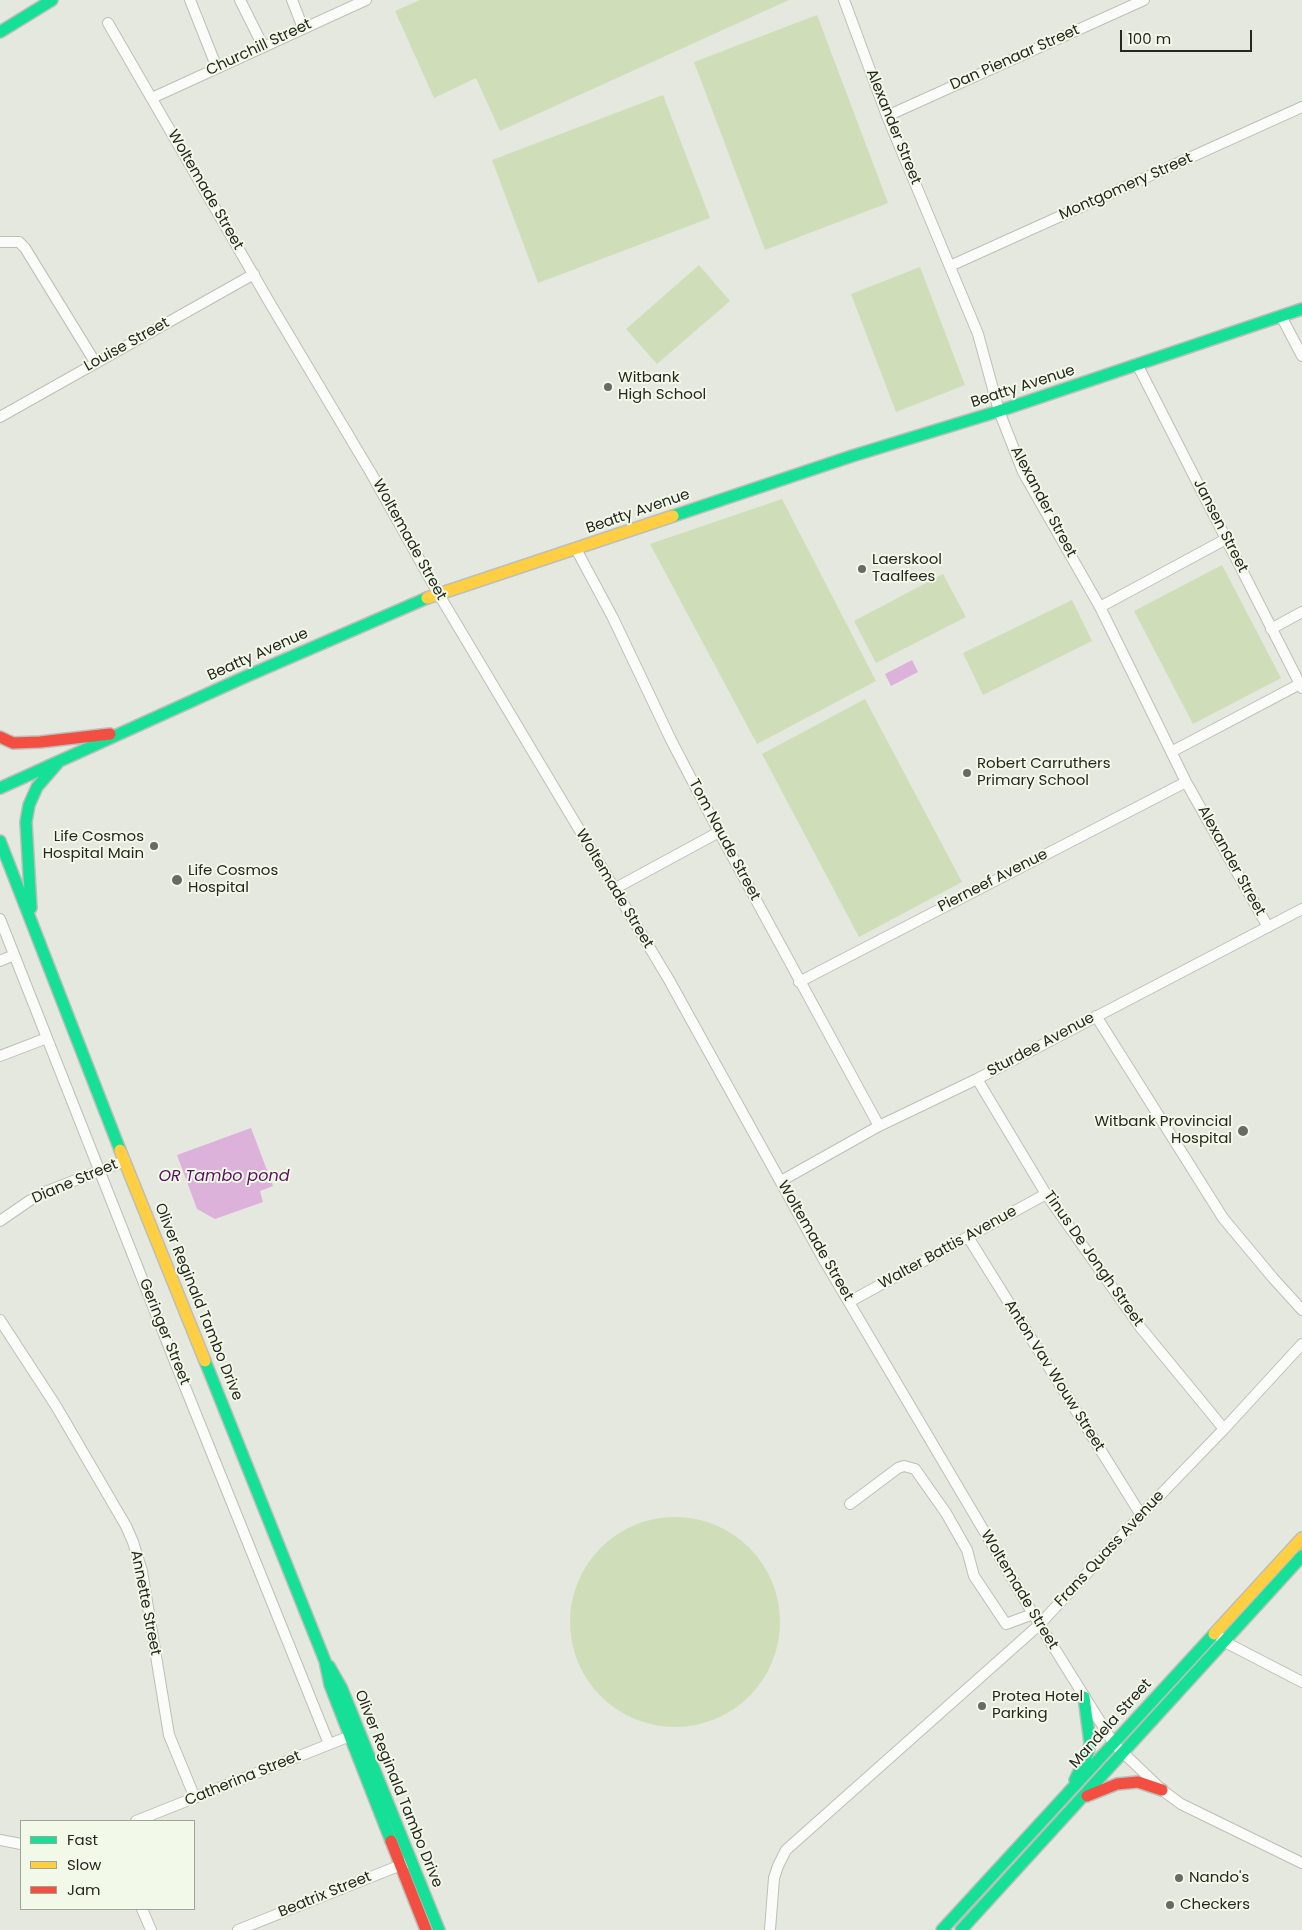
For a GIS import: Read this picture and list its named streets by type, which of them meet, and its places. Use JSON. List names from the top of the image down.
{
  "streets": {
    "main road": ["Beatty Avenue", "Oliver Reginald Tambo Drive", "Mandela Street"],
    "street": [
      "Churchill Street",
      "Dan Pienaar Street",
      "Alexander Street",
      "Montgomery Street",
      "Woltemade Street",
      "Louise Street",
      "Jansen Street",
      "Tom Naude Street",
      "Pierneef Avenue",
      "Sturdee Avenue",
      "Diane Street",
      "Walter Battis Avenue",
      "Tinus De Jongh Street",
      "Geringer Street",
      "Anton Vav Wouw Street",
      "Frans Quass Avenue",
      "Annette Street",
      "Catherina Street",
      "Beatrix Street"
    ]
  },
  "crossings": [
    ["Churchill Street", "Woltemade Street"],
    ["Dan Pienaar Street", "Alexander Street"],
    ["Alexander Street", "Montgomery Street"],
    ["Alexander Street", "Beatty Avenue"],
    ["Alexander Street", "Pierneef Avenue"],
    ["Alexander Street", "Sturdee Avenue"],
    ["Woltemade Street", "Louise Street"],
    ["Woltemade Street", "Beatty Avenue"],
    ["Woltemade Street", "Sturdee Avenue"],
    ["Woltemade Street", "Walter Battis Avenue"],
    ["Woltemade Street", "Frans Quass Avenue"],
    ["Woltemade Street", "Mandela Street"],
    ["Beatty Avenue", "Jansen Street"],
    ["Beatty Avenue", "Tom Naude Street"],
    ["Tom Naude Street", "Pierneef Avenue"],
    ["Tom Naude Street", "Sturdee Avenue"],
    ["Sturdee Avenue", "Tinus De Jongh Street"],
    ["Diane Street", "Oliver Reginald Tambo Drive"],
    ["Diane Street", "Geringer Street"],
    ["Walter Battis Avenue", "Tinus De Jongh Street"],
    ["Walter Battis Avenue", "Anton Vav Wouw Street"],
    ["Tinus De Jongh Street", "Frans Quass Avenue"],
    ["Oliver Reginald Tambo Drive", "Catherina Street"],
    ["Oliver Reginald Tambo Drive", "Beatrix Street"],
    ["Geringer Street", "Catherina Street"],
    ["Anton Vav Wouw Street", "Frans Quass Avenue"],
    ["Annette Street", "Catherina Street"]
  ],
  "water": ["OR Tambo pond"],
  "places": [
    "Witbank High School",
    "Laerskool Taalfees",
    "Robert Carruthers Primary School",
    "Life Cosmos Hospital Main",
    "Life Cosmos Hospital",
    "Witbank Provincial Hospital",
    "Protea Hotel Parking",
    "Nando's",
    "Checkers"
  ],
  "legend": ["Fast", "Slow", "Jam"],
  "scale_bar": "100 m"
}
